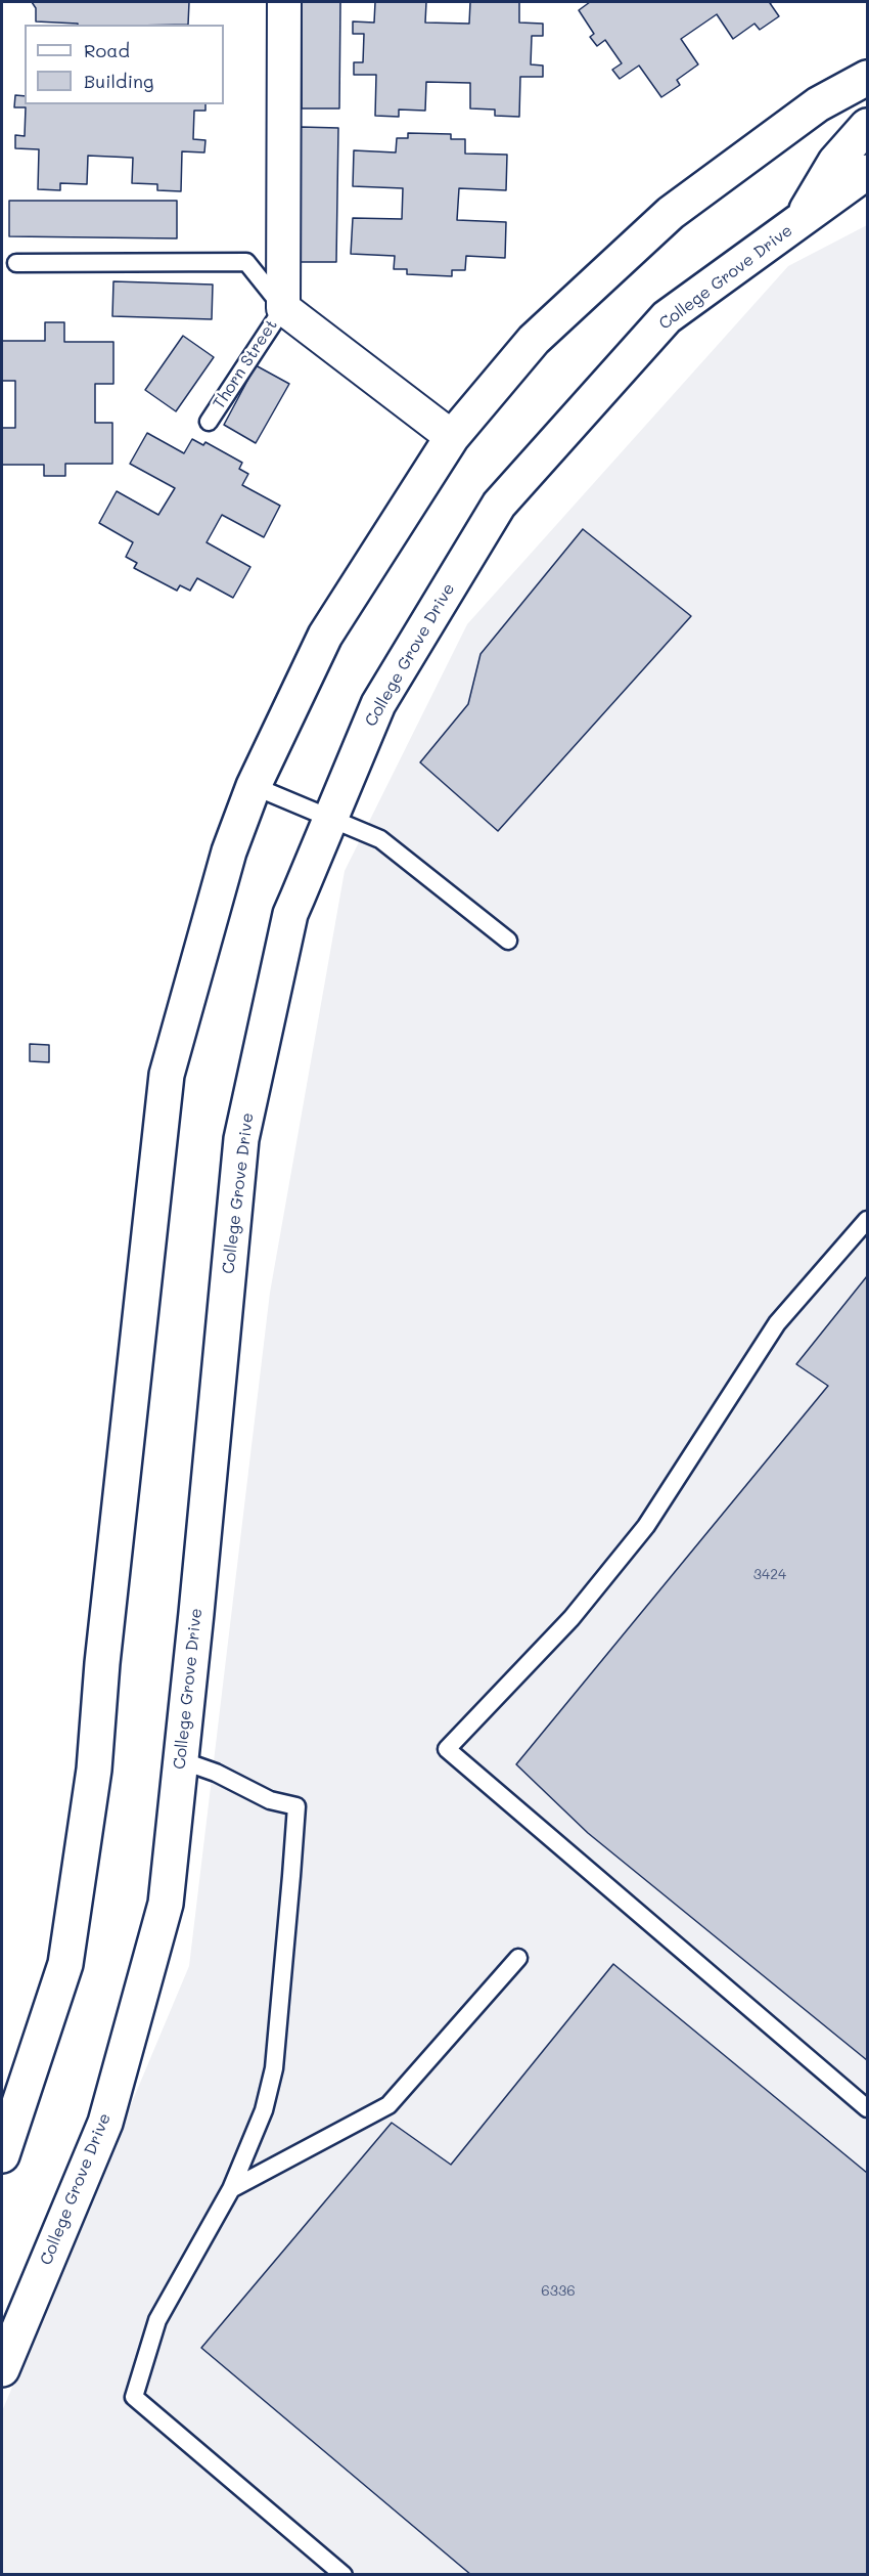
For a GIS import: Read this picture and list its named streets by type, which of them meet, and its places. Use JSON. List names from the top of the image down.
{
  "streets": {
    "main road": ["College Grove Drive"],
    "lane": ["Thorn Street"]
  },
  "house_numbers": ["3424", "6336"],
  "legend": ["Road", "Building"]
}
